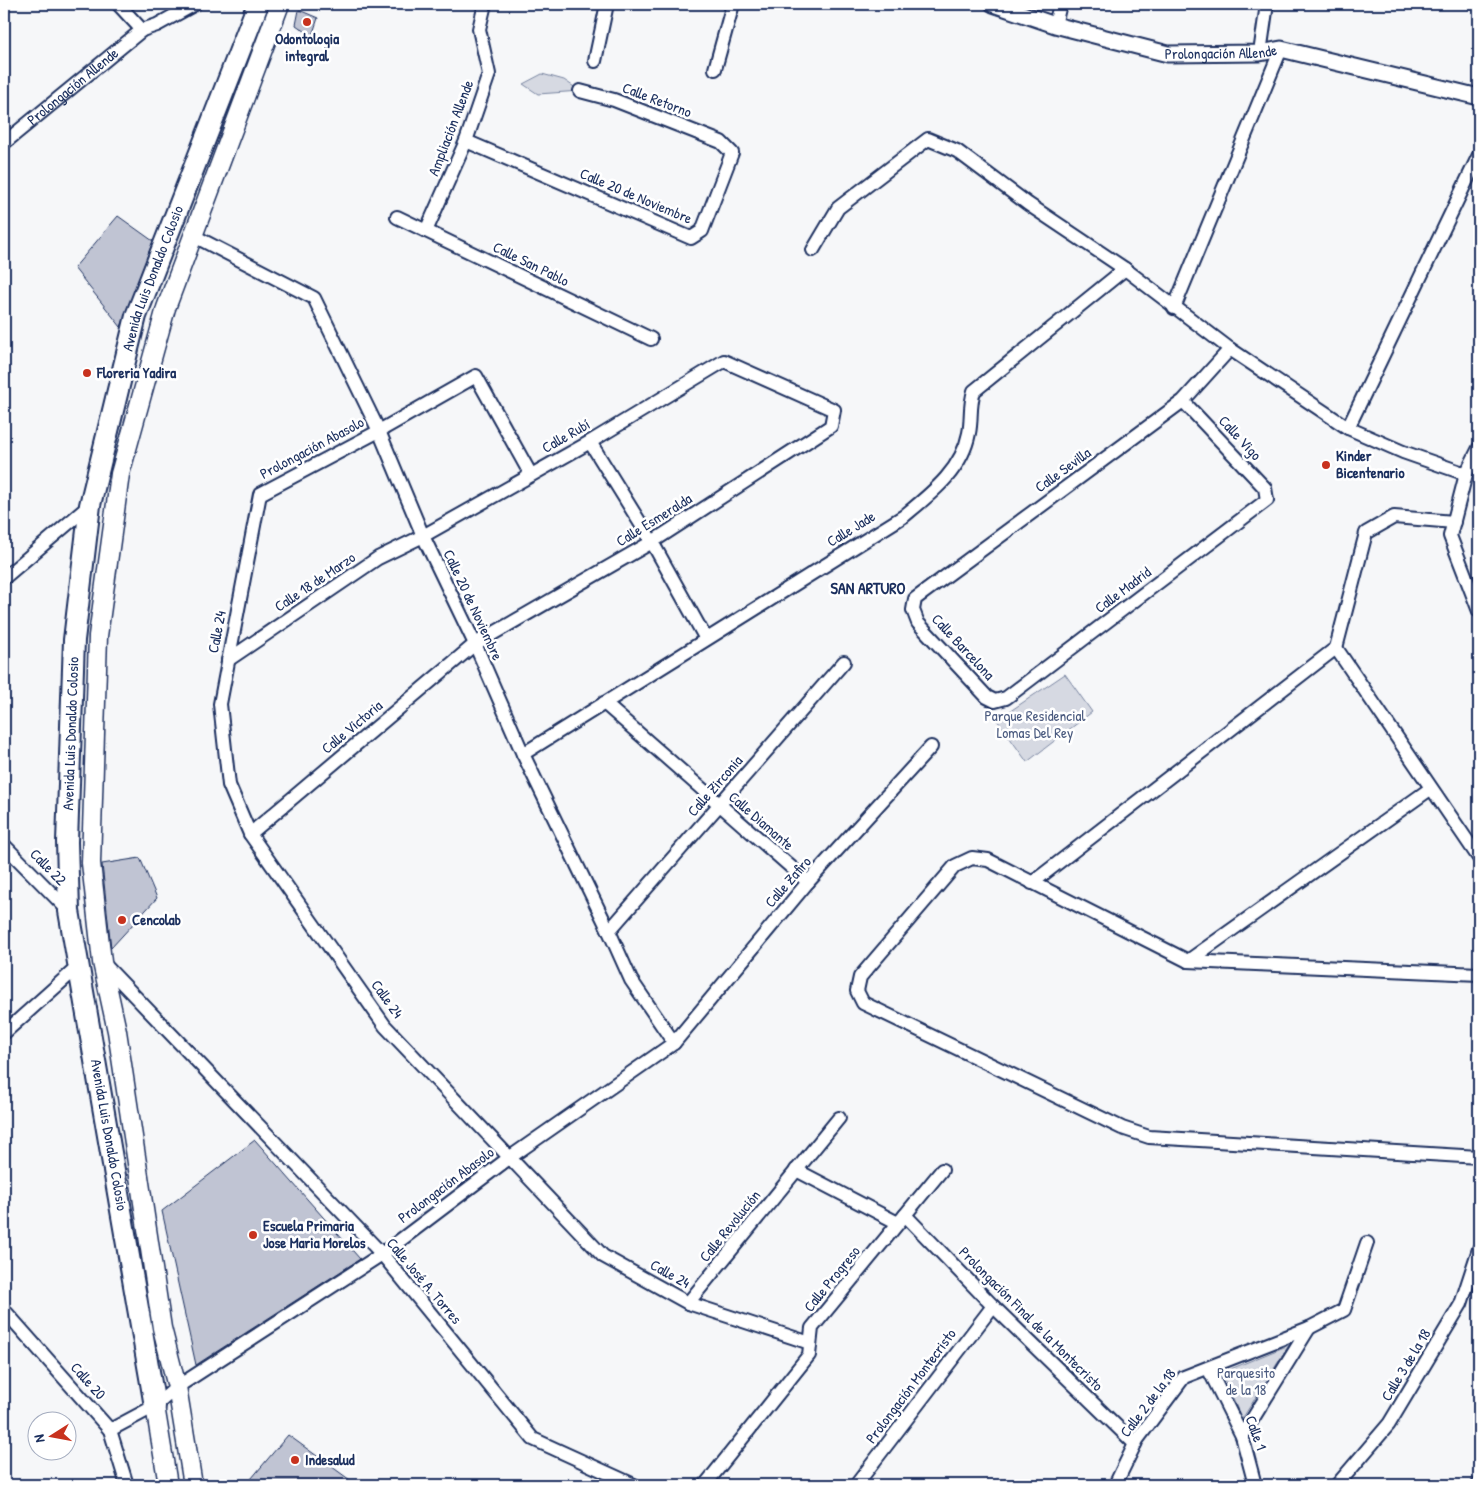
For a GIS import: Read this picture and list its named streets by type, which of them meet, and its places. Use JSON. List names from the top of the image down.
{
  "streets": {
    "main road": ["Avenida Luis Donaldo Colosio"],
    "street": [
      "Prolongación Allende",
      "Calle Retorno",
      "Ampliación Allende",
      "Calle 20 de Noviembre",
      "Calle San Pablo",
      "Calle Rubí",
      "Calle Vigo",
      "Prolongación Abasolo",
      "Calle Sevilla",
      "Calle Esmeralda",
      "Calle Jade",
      "Calle 18 de Marzo",
      "Calle Madrid",
      "Calle 24",
      "Calle Barcelona",
      "Calle Victoria",
      "Calle Zirconia",
      "Calle Diamante",
      "Calle 22",
      "Calle Zafiro",
      "Calle Revolución",
      "Calle Progreso",
      "Calle José A. Torres",
      "Prolongación Final de la Montecristo",
      "Calle 3 de la 18",
      "Calle 20",
      "Prolongación Montecristo",
      "Calle 2 de la 18",
      "Calle 1"
    ]
  },
  "crossings": [
    ["Calle Retorno", "Calle 20 de Noviembre"],
    ["Ampliación Allende", "Calle 20 de Noviembre"],
    ["Ampliación Allende", "Calle San Pablo"],
    ["Calle 20 de Noviembre", "Avenida Luis Donaldo Colosio"],
    ["Calle 20 de Noviembre", "Calle Rubí"],
    ["Calle 20 de Noviembre", "Prolongación Abasolo"],
    ["Calle 20 de Noviembre", "Calle Esmeralda"],
    ["Calle 20 de Noviembre", "Calle Jade"],
    ["Calle 20 de Noviembre", "Calle 18 de Marzo"],
    ["Calle 20 de Noviembre", "Calle Victoria"],
    ["Calle 20 de Noviembre", "Calle Zirconia"],
    ["Calle 20 de Noviembre", "Calle Zafiro"],
    ["Avenida Luis Donaldo Colosio", "Prolongación Abasolo"],
    ["Avenida Luis Donaldo Colosio", "Calle 22"],
    ["Avenida Luis Donaldo Colosio", "Calle José A. Torres"],
    ["Calle Rubí", "Prolongación Abasolo"],
    ["Calle Rubí", "Calle Esmeralda"],
    ["Calle Rubí", "Calle 18 de Marzo"],
    ["Calle Vigo", "Calle Sevilla"],
    ["Calle Vigo", "Calle Madrid"],
    ["Prolongación Abasolo", "Calle 24"],
    ["Prolongación Abasolo", "Calle Zafiro"],
    ["Prolongación Abasolo", "Calle José A. Torres"],
    ["Prolongación Abasolo", "Calle 20"],
    ["Calle Sevilla", "Calle Barcelona"],
    ["Calle Esmeralda", "Calle Victoria"],
    ["Calle Jade", "Calle Diamante"],
    ["Calle 18 de Marzo", "Calle 24"],
    ["Calle Madrid", "Calle Barcelona"],
    ["Calle 24", "Calle Victoria"],
    ["Calle 24", "Calle Revolución"],
    ["Calle 24", "Calle Progreso"],
    ["Calle Zirconia", "Calle Diamante"],
    ["Calle Diamante", "Calle Zafiro"],
    ["Calle Revolución", "Prolongación Final de la Montecristo"],
    ["Calle Progreso", "Prolongación Final de la Montecristo"],
    ["Prolongación Final de la Montecristo", "Prolongación Montecristo"],
    ["Prolongación Final de la Montecristo", "Calle 2 de la 18"],
    ["Calle 2 de la 18", "Calle 1"]
  ],
  "districts": ["SAN ARTURO"],
  "parks": ["Parque Residencial Lomas Del Rey", "Parquesito de la 18"],
  "places": [
    "Odontologia integral",
    "Floreria Yadira",
    "Kinder Bicentenario",
    "Cencolab",
    "Escuela Primaria Jose Maria Morelos",
    "Indesalud"
  ],
  "north": "left"
}
